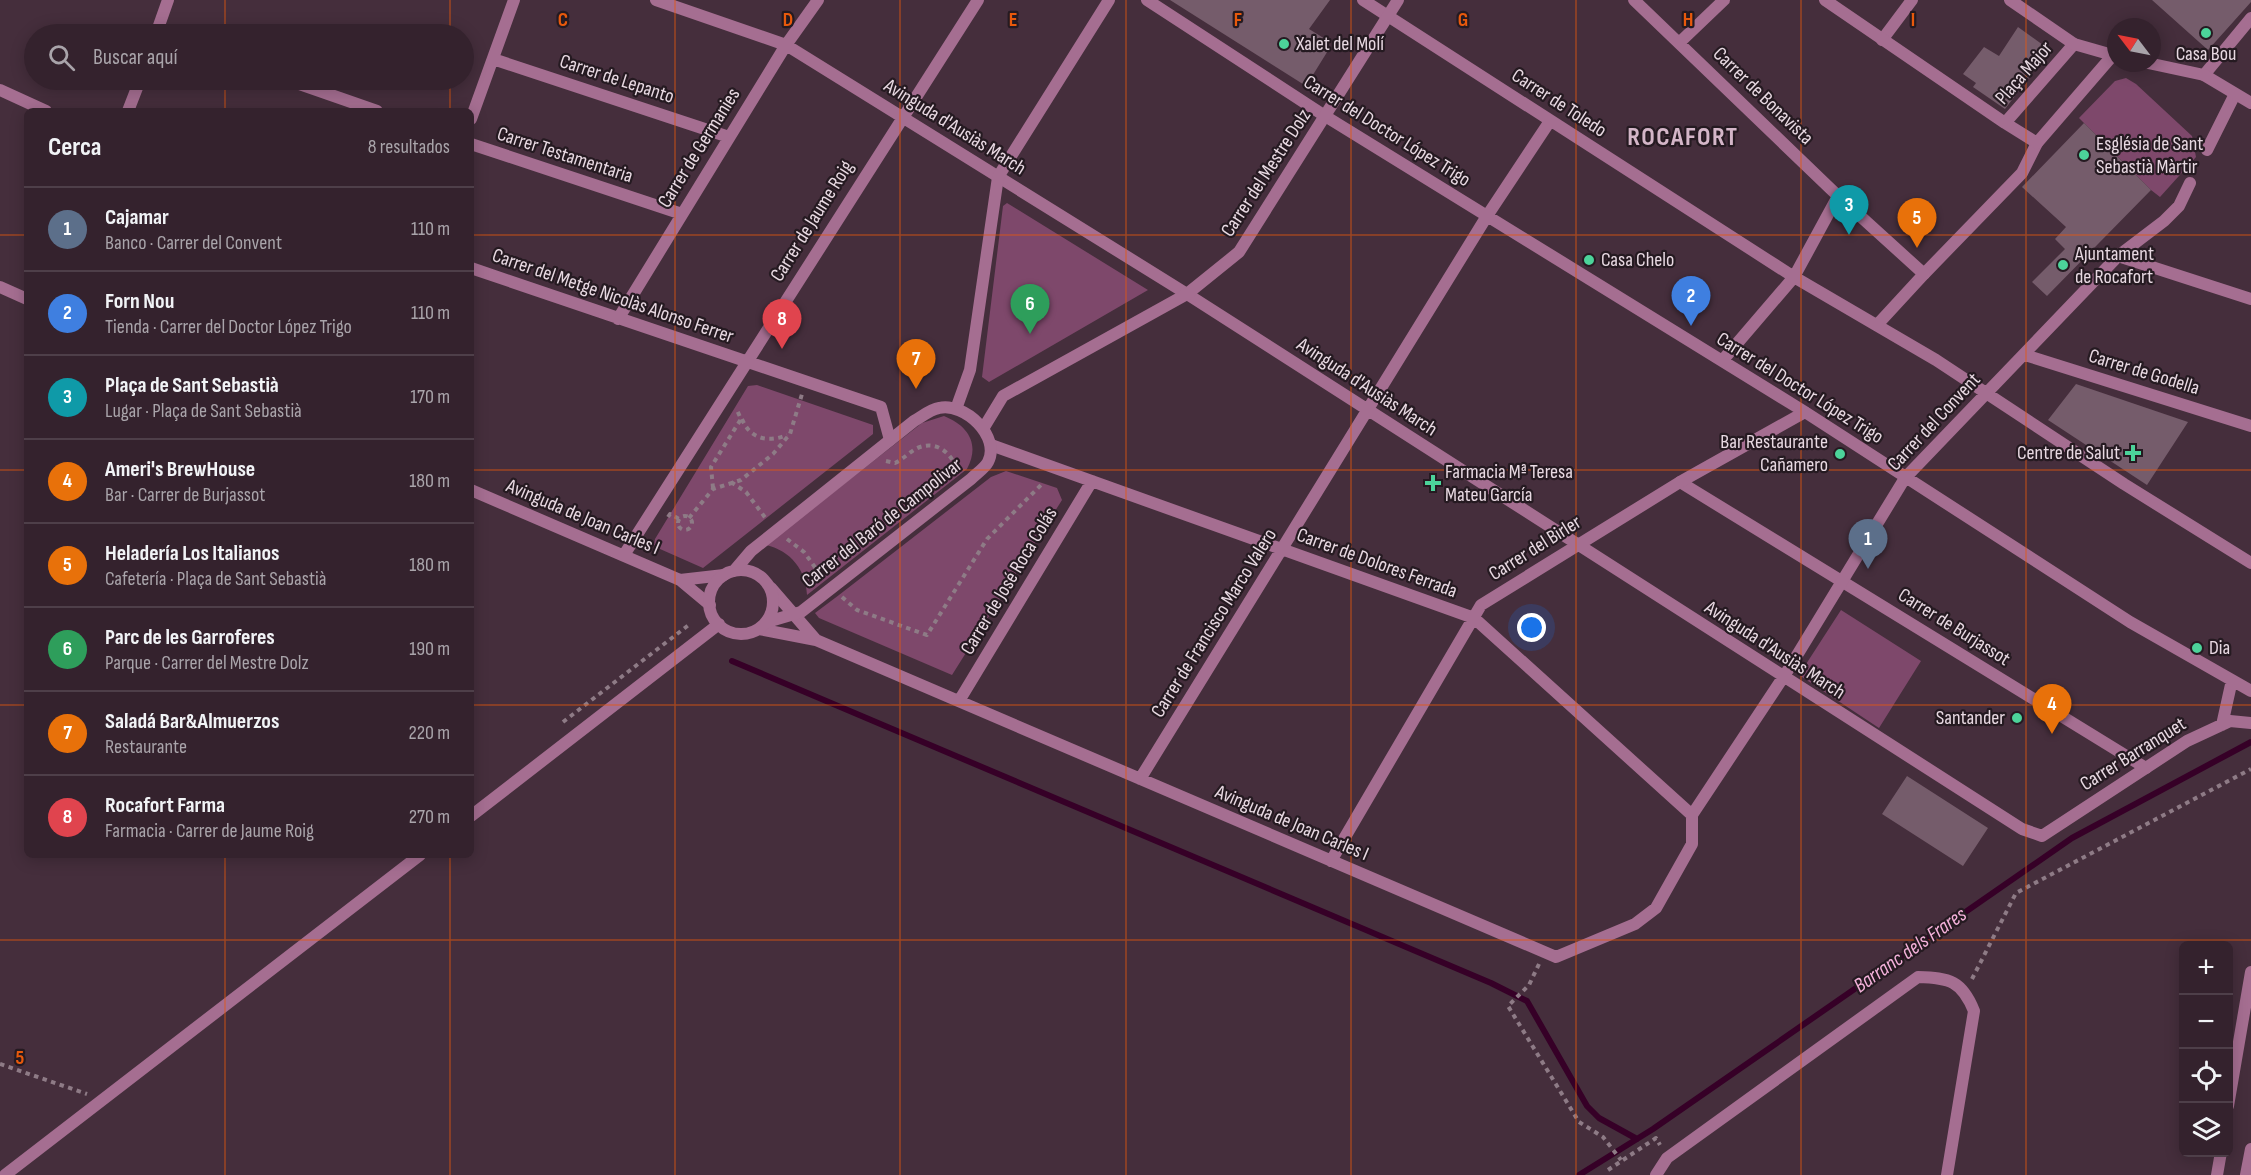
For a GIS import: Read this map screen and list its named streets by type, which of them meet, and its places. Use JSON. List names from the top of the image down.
{
  "streets": {
    "street": [
      "Plaça Major",
      "Carrer de Lepanto",
      "Carrer de Bonavista",
      "Carrer de Toledo",
      "Avinguda d'Ausiàs March",
      "Carrer del Doctor López Trigo",
      "Carrer de Germanies",
      "Carrer Testamentaria",
      "Carrer del Mestre Dolz",
      "Carrer de Jaume Roig",
      "Carrer del Metge Nicolàs Alonso Ferrer",
      "Carrer de Godella",
      "Carrer del Convent",
      "Avinguda de Joan Carles I",
      "Carrer del Baró de Campolivar",
      "Carrer del Birler",
      "Carrer de Dolores Ferrada",
      "Carrer de José Roca Colás",
      "Carrer de Francisco Marco Valero",
      "Carrer de Burjassot",
      "Carrer Barranquet"
    ]
  },
  "crossings": [
    ["Carrer de Lepanto", "Carrer de Germanies"],
    ["Carrer de Toledo", "Carrer del Mestre Dolz"],
    ["Carrer de Toledo", "Carrer del Convent"],
    ["Carrer de Toledo", "Carrer de Francisco Marco Valero"],
    ["Avinguda d'Ausiàs March", "Carrer de Germanies"],
    ["Avinguda d'Ausiàs March", "Carrer del Mestre Dolz"],
    ["Avinguda d'Ausiàs March", "Carrer de Jaume Roig"],
    ["Avinguda d'Ausiàs March", "Carrer del Convent"],
    ["Avinguda d'Ausiàs March", "Carrer del Birler"],
    ["Avinguda d'Ausiàs March", "Carrer de Francisco Marco Valero"],
    ["Avinguda d'Ausiàs March", "Carrer Barranquet"],
    ["Carrer del Doctor López Trigo", "Carrer del Mestre Dolz"],
    ["Carrer del Doctor López Trigo", "Carrer del Convent"],
    ["Carrer del Doctor López Trigo", "Carrer del Birler"],
    ["Carrer del Doctor López Trigo", "Carrer de Francisco Marco Valero"],
    ["Carrer de Germanies", "Carrer Testamentaria"],
    ["Carrer de Germanies", "Carrer del Metge Nicolàs Alonso Ferrer"],
    ["Carrer de Jaume Roig", "Carrer del Metge Nicolàs Alonso Ferrer"],
    ["Carrer de Jaume Roig", "Avinguda de Joan Carles I"],
    ["Carrer de Godella", "Carrer del Convent"],
    ["Carrer del Convent", "Avinguda de Joan Carles I"],
    ["Carrer del Convent", "Carrer de Dolores Ferrada"],
    ["Carrer del Convent", "Carrer de Burjassot"],
    ["Avinguda de Joan Carles I", "Carrer del Baró de Campolivar"],
    ["Avinguda de Joan Carles I", "Carrer del Birler"],
    ["Avinguda de Joan Carles I", "Carrer de Dolores Ferrada"],
    ["Avinguda de Joan Carles I", "Carrer de José Roca Colás"],
    ["Avinguda de Joan Carles I", "Carrer de Francisco Marco Valero"],
    ["Carrer del Baró de Campolivar", "Carrer de Dolores Ferrada"],
    ["Carrer del Birler", "Carrer de Dolores Ferrada"],
    ["Carrer del Birler", "Carrer de Burjassot"],
    ["Carrer de Dolores Ferrada", "Carrer de José Roca Colás"],
    ["Carrer de Dolores Ferrada", "Carrer de Francisco Marco Valero"],
    ["Carrer de Burjassot", "Carrer Barranquet"]
  ],
  "districts": ["ROCAFORT"],
  "water": ["Barranc dels Frares"],
  "places": {
    "other": [
      "Casa Bou",
      "Xalet del Molí",
      "Església de Sant Sebastià Màrtir",
      "Casa Chelo",
      "Ajuntament de Rocafort",
      "Bar Restaurante Cañamero",
      "Dia",
      "Santander"
    ],
    "health": ["Centre de Salut", "Farmacia Mª Teresa Mateu García"]
  },
  "north": "top left",
  "page": {
    "search": "Buscar aquí",
    "heading": ["Cerca", "8 resultados"],
    "pins": [
      "3",
      "5",
      "2",
      "6",
      "8",
      "7",
      "1",
      "4"
    ],
    "list": [
      {
        "mark": "1",
        "name": "Cajamar",
        "note": "Banco · Carrer del Convent",
        "value": "110 m"
      },
      {
        "mark": "2",
        "name": "Forn Nou",
        "note": "Tienda · Carrer del Doctor López Trigo",
        "value": "110 m"
      },
      {
        "mark": "3",
        "name": "Plaça de Sant Sebastià",
        "note": "Lugar · Plaça de Sant Sebastià",
        "value": "170 m"
      },
      {
        "mark": "4",
        "name": "Ameri's BrewHouse",
        "note": "Bar · Carrer de Burjassot",
        "value": "180 m"
      },
      {
        "mark": "5",
        "name": "Heladería Los Italianos",
        "note": "Cafetería · Plaça de Sant Sebastià",
        "value": "180 m"
      },
      {
        "mark": "6",
        "name": "Parc de les Garroferes",
        "note": "Parque · Carrer del Mestre Dolz",
        "value": "190 m"
      },
      {
        "mark": "7",
        "name": "Saladá Bar&Almuerzos",
        "note": "Restaurante",
        "value": "220 m"
      },
      {
        "mark": "8",
        "name": "Rocafort Farma",
        "note": "Farmacia · Carrer de Jaume Roig",
        "value": "270 m"
      }
    ],
    "map_buttons": ["+", "−"]
  },
  "grid": {
    "columns": [
      "C",
      "D",
      "E",
      "F",
      "G",
      "H",
      "I"
    ],
    "rows": ["5"]
  }
}
